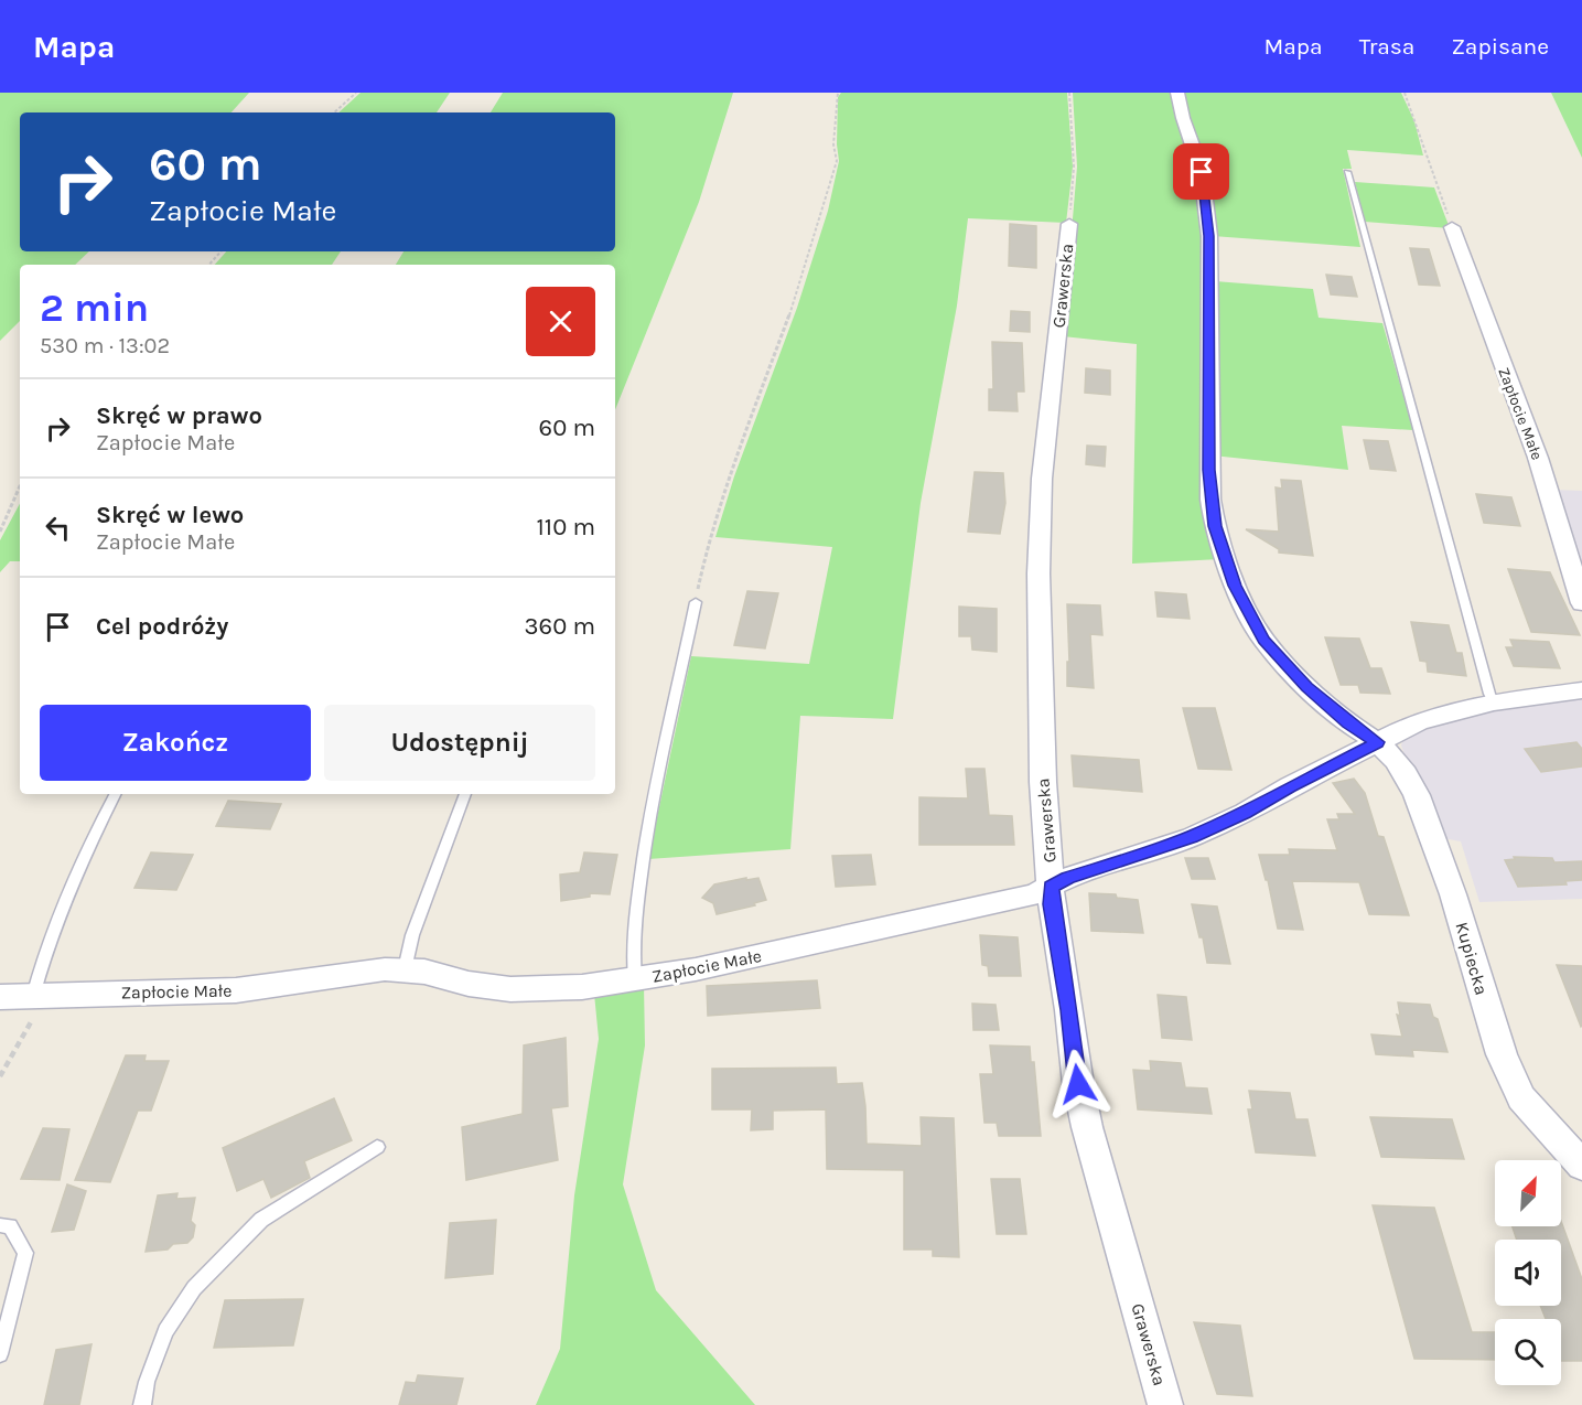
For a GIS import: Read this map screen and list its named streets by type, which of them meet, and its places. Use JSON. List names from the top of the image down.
{
  "streets": {
    "street": ["Grawerska", "Zapłocie Małe", "Kupiecka"]
  },
  "crossings": [
    ["Grawerska", "Zapłocie Małe"],
    ["Zapłocie Małe", "Kupiecka"]
  ],
  "north": "top right",
  "page": {
    "header": "Mapa",
    "nav": ["Mapa", "Trasa", "Zapisane"],
    "turn": ["60 m", "Zapłocie Małe"],
    "heading": ["2 min", "530 m · 13:02"],
    "list": [
      {
        "name": "Skręć w prawo",
        "note": "Zapłocie Małe",
        "value": "60 m"
      },
      {
        "name": "Skręć w lewo",
        "note": "Zapłocie Małe",
        "value": "110 m"
      },
      {
        "name": "Cel podróży",
        "value": "360 m"
      }
    ],
    "buttons": ["Zakończ", "Udostępnij"]
  }
}
